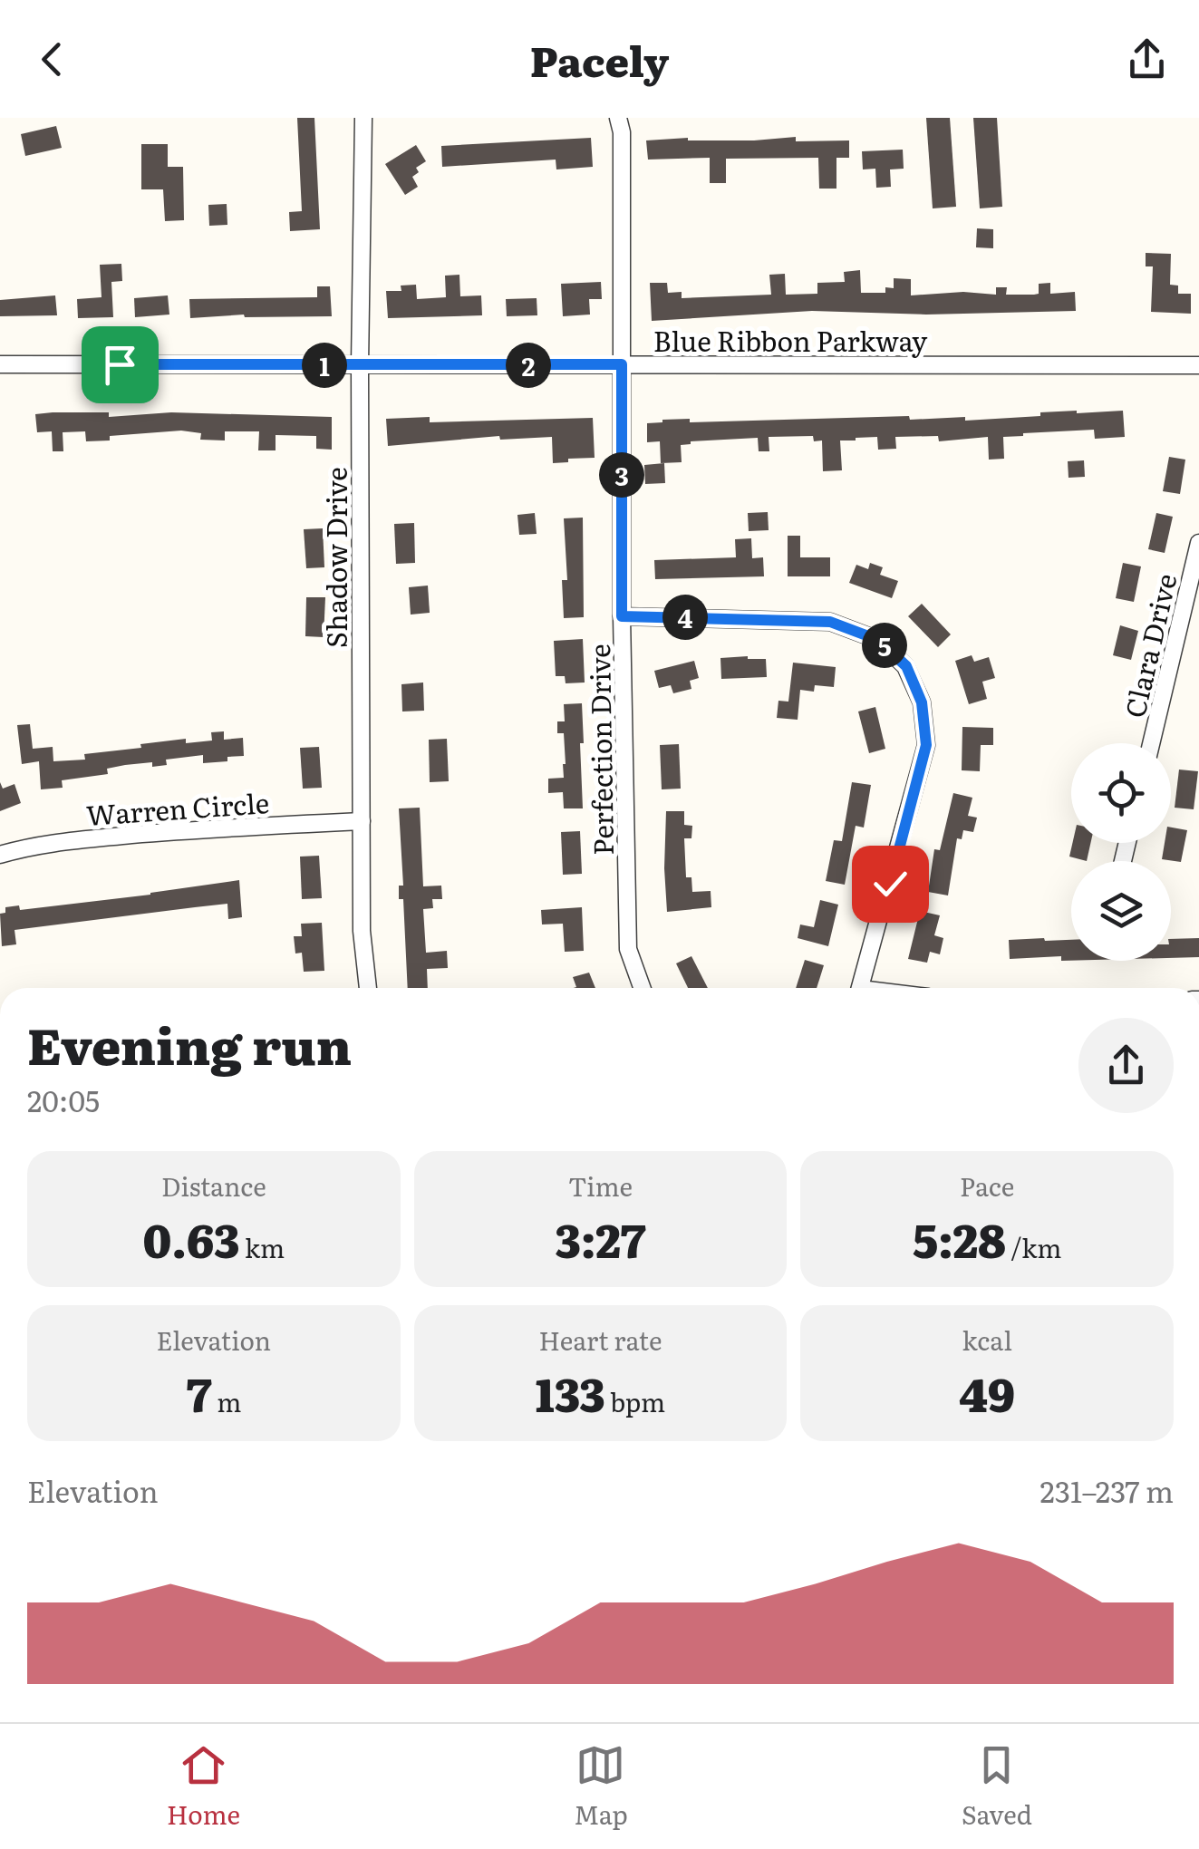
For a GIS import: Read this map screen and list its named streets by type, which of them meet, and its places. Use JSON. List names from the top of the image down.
{
  "streets": {
    "street": [
      "Blue Ribbon Parkway",
      "Shadow Drive",
      "Clara Drive",
      "Perfection Drive",
      "Warren Circle"
    ]
  },
  "crossings": [
    ["Blue Ribbon Parkway", "Shadow Drive"],
    ["Blue Ribbon Parkway", "Perfection Drive"],
    ["Shadow Drive", "Warren Circle"]
  ],
  "page": {
    "header": "Pacely",
    "pins": [
      "1",
      "2",
      "3",
      "4",
      "5"
    ],
    "heading": ["Evening run", "20:05"],
    "stats": [
      ["Distance", "0.63 km"],
      ["Time", "3:27"],
      ["Pace", "5:28 /km"],
      ["Elevation", "7 m"],
      ["Heart rate", "133 bpm"],
      ["kcal", "49"]
    ],
    "chart": ["Elevation", "231–237 m"],
    "tabs": ["Home", "Map", "Saved"]
  }
}
